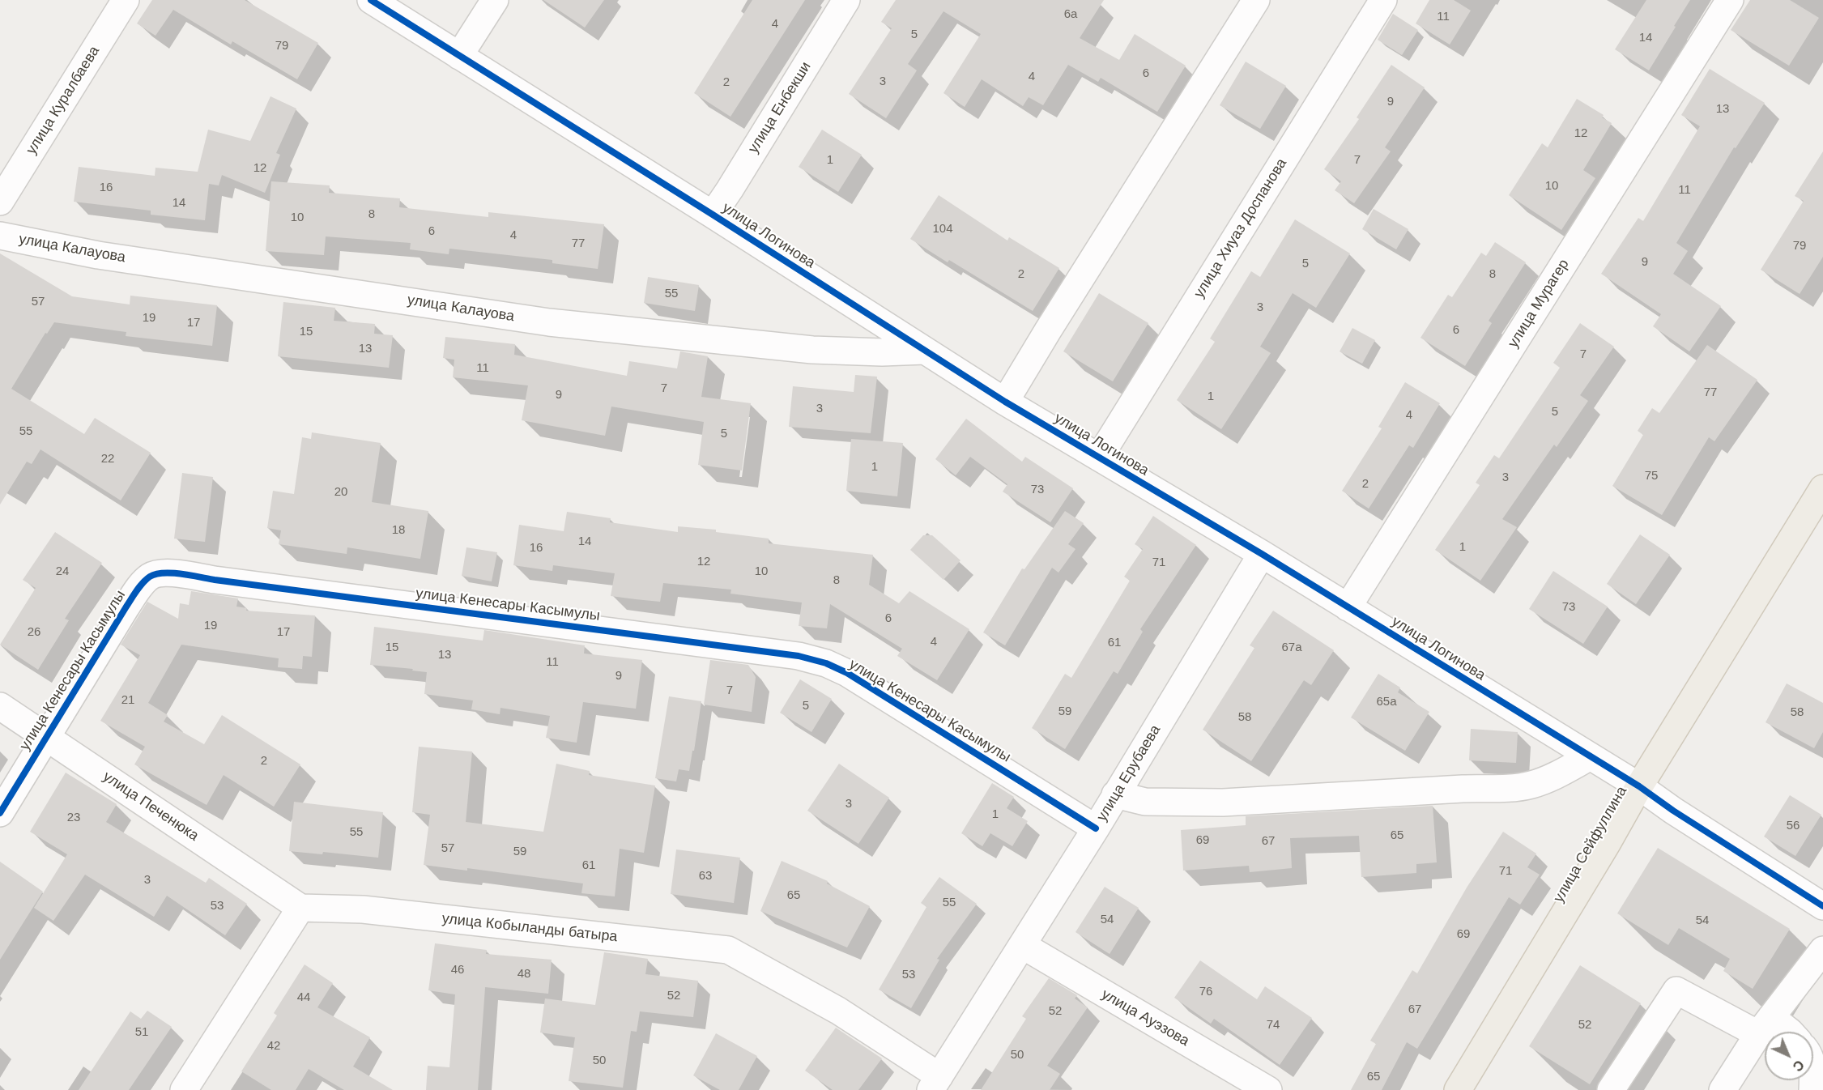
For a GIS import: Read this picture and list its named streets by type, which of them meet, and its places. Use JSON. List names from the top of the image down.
{
  "streets": {
    "main road": ["улица Сейфуллина"],
    "street": [
      "улица Куралбаева",
      "улица Енбекши",
      "улица Хиуаз Доспанова",
      "улица Логинова",
      "улица Калауова",
      "улица Мурагер",
      "улица Кенесары Касымулы",
      "улица Ерубаева",
      "улица Печенюка",
      "улица Кобыланды батыра",
      "улица Ауэзова"
    ]
  },
  "crossings": [
    ["улица Енбекши", "улица Логинова"],
    ["улица Хиуаз Доспанова", "улица Логинова"],
    ["улица Логинова", "улица Калауова"],
    ["улица Логинова", "улица Мурагер"],
    ["улица Логинова", "улица Ерубаева"],
    ["улица Логинова", "улица Сейфуллина"],
    ["улица Кенесары Касымулы", "улица Ерубаева"],
    ["улица Кенесары Касымулы", "улица Печенюка"],
    ["улица Ерубаева", "улица Кобыланды батыра"],
    ["улица Ерубаева", "улица Ауэзова"],
    ["улица Печенюка", "улица Кобыланды батыра"]
  ],
  "house_numbers": [
    "6а",
    "11",
    "4",
    "5",
    "14",
    "79",
    "6",
    "4",
    "3",
    "2",
    "9",
    "13",
    "12",
    "1",
    "7",
    "12",
    "10",
    "16",
    "11",
    "14",
    "8",
    "10",
    "104",
    "6",
    "4",
    "77",
    "79",
    "9",
    "5",
    "2",
    "8",
    "55",
    "57",
    "3",
    "19",
    "17",
    "6",
    "15",
    "13",
    "7",
    "11",
    "7",
    "77",
    "9",
    "1",
    "3",
    "5",
    "4",
    "55",
    "5",
    "22",
    "1",
    "75",
    "3",
    "2",
    "73",
    "20",
    "18",
    "14",
    "1",
    "16",
    "12",
    "71",
    "24",
    "10",
    "8",
    "73",
    "6",
    "19",
    "26",
    "17",
    "4",
    "61",
    "15",
    "67а",
    "13",
    "11",
    "9",
    "7",
    "21",
    "65а",
    "5",
    "59",
    "58",
    "58",
    "2",
    "3",
    "1",
    "23",
    "56",
    "55",
    "65",
    "69",
    "67",
    "57",
    "59",
    "61",
    "71",
    "63",
    "3",
    "65",
    "55",
    "53",
    "54",
    "54",
    "69",
    "46",
    "48",
    "53",
    "76",
    "52",
    "44",
    "67",
    "52",
    "74",
    "52",
    "51",
    "42",
    "50",
    "50",
    "65"
  ],
  "north": "bottom right"
}
